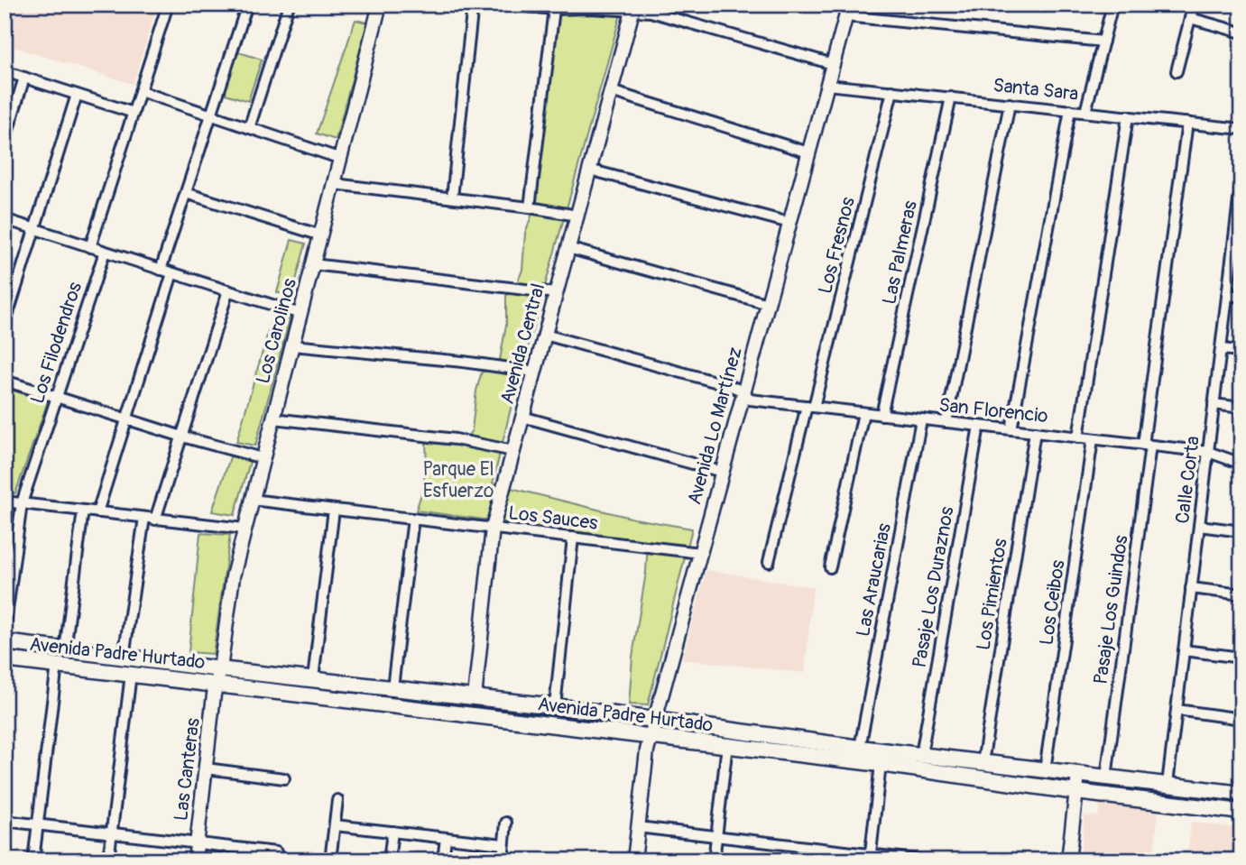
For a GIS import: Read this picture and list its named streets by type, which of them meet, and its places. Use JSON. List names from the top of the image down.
{
  "streets": {
    "main road": [
      "Los Carolinos",
      "Avenida Central",
      "Avenida Lo Martínez",
      "Avenida Padre Hurtado",
      "Las Canteras"
    ],
    "street": [
      "Santa Sara",
      "Los Fresnos",
      "Las Palmeras",
      "Los Filodendros",
      "San Florencio",
      "Calle Corta",
      "Los Sauces",
      "Las Araucarias",
      "Pasaje Los Duraznos",
      "Los Pimientos",
      "Los Ceibos",
      "Pasaje Los Guindos"
    ]
  },
  "crossings": [
    ["Santa Sara", "Los Fresnos"],
    ["Santa Sara", "Las Palmeras"],
    ["Santa Sara", "Avenida Lo Martínez"],
    ["Santa Sara", "Pasaje Los Guindos"],
    ["Los Fresnos", "San Florencio"],
    ["Las Palmeras", "San Florencio"],
    ["Los Carolinos", "Los Sauces"],
    ["Los Carolinos", "Avenida Padre Hurtado"],
    ["Los Carolinos", "Las Canteras"],
    ["Avenida Central", "San Florencio"],
    ["Avenida Central", "Los Sauces"],
    ["Avenida Central", "Avenida Padre Hurtado"],
    ["San Florencio", "Avenida Lo Martínez"],
    ["San Florencio", "Calle Corta"],
    ["San Florencio", "Las Araucarias"],
    ["San Florencio", "Pasaje Los Duraznos"],
    ["San Florencio", "Los Pimientos"],
    ["San Florencio", "Los Ceibos"],
    ["San Florencio", "Pasaje Los Guindos"],
    ["Avenida Lo Martínez", "Los Sauces"],
    ["Avenida Lo Martínez", "Avenida Padre Hurtado"],
    ["Calle Corta", "Avenida Padre Hurtado"],
    ["Las Araucarias", "Avenida Padre Hurtado"],
    ["Pasaje Los Duraznos", "Avenida Padre Hurtado"],
    ["Los Pimientos", "Avenida Padre Hurtado"],
    ["Los Ceibos", "Avenida Padre Hurtado"],
    ["Pasaje Los Guindos", "Avenida Padre Hurtado"],
    ["Avenida Padre Hurtado", "Las Canteras"]
  ],
  "parks": ["Parque El Esfuerzo"]
}
